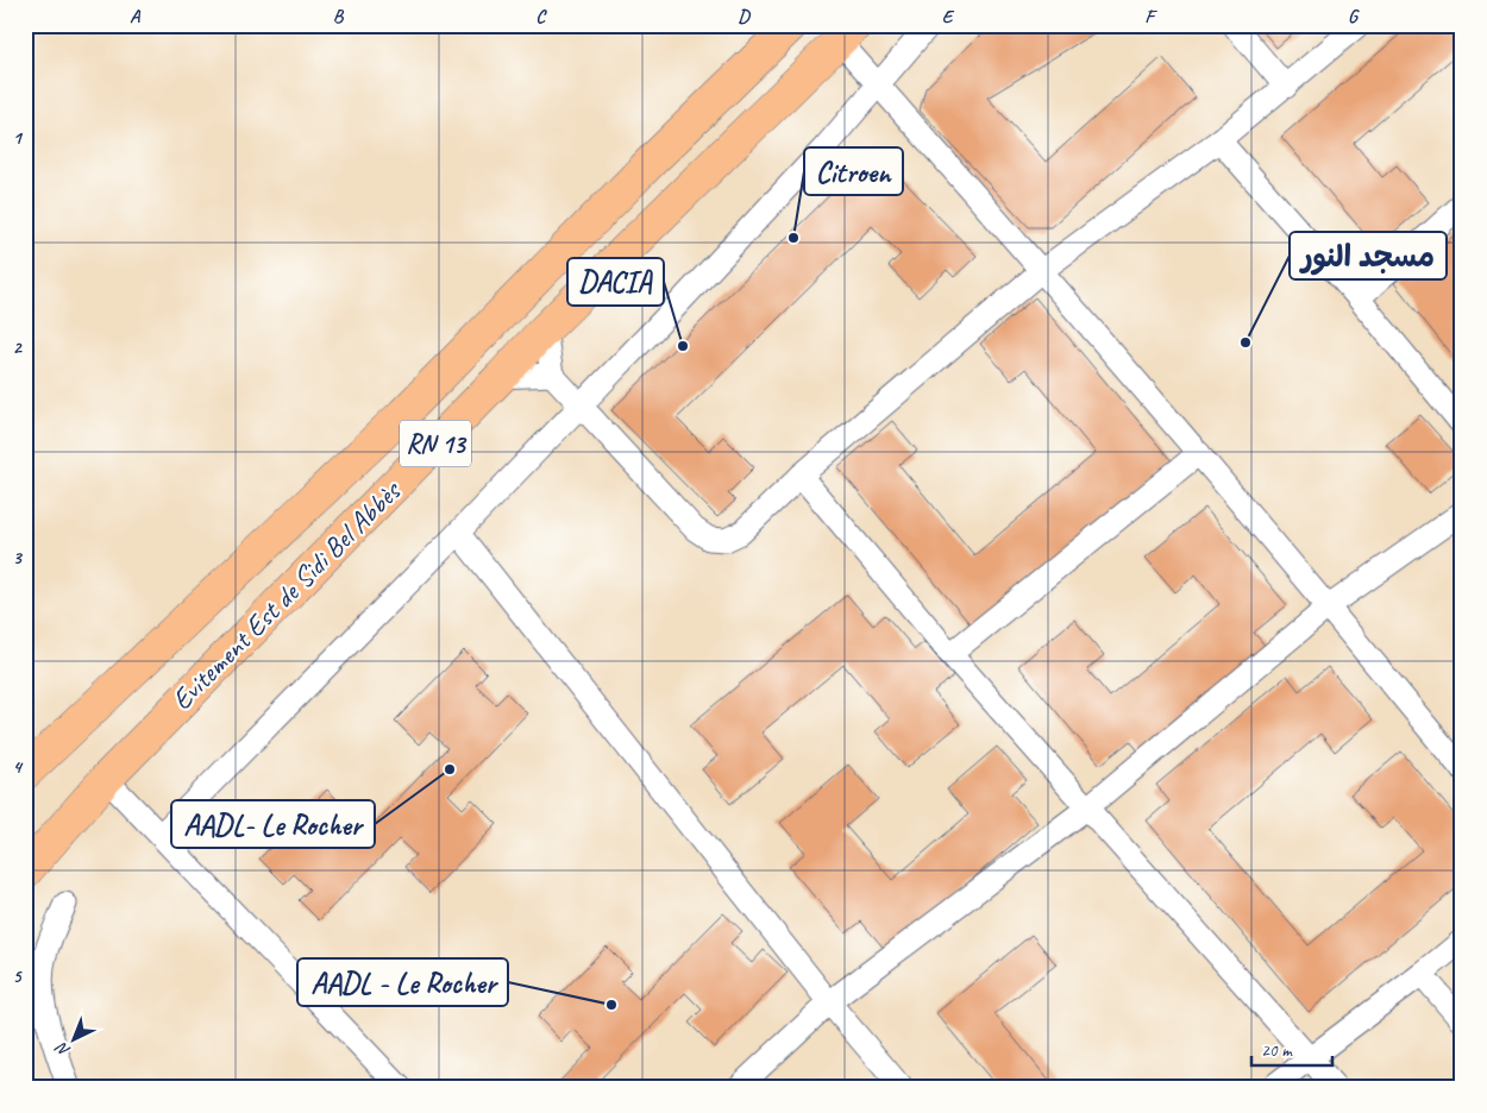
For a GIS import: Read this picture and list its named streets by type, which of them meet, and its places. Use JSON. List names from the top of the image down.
{
  "streets": {
    "highway": ["RN 13", "Evitement Est de Sidi Bel Abbès"]
  },
  "places": [
    "Citroen",
    "مسجد النور",
    "DACIA",
    "AADL- Le Rocher",
    "AADL - Le Rocher"
  ],
  "scale_bar": "20 m",
  "north": "bottom left",
  "grid": {
    "columns": [
      "A",
      "B",
      "C",
      "D",
      "E",
      "F",
      "G"
    ],
    "rows": [
      "1",
      "2",
      "3",
      "4",
      "5"
    ]
  }
}
